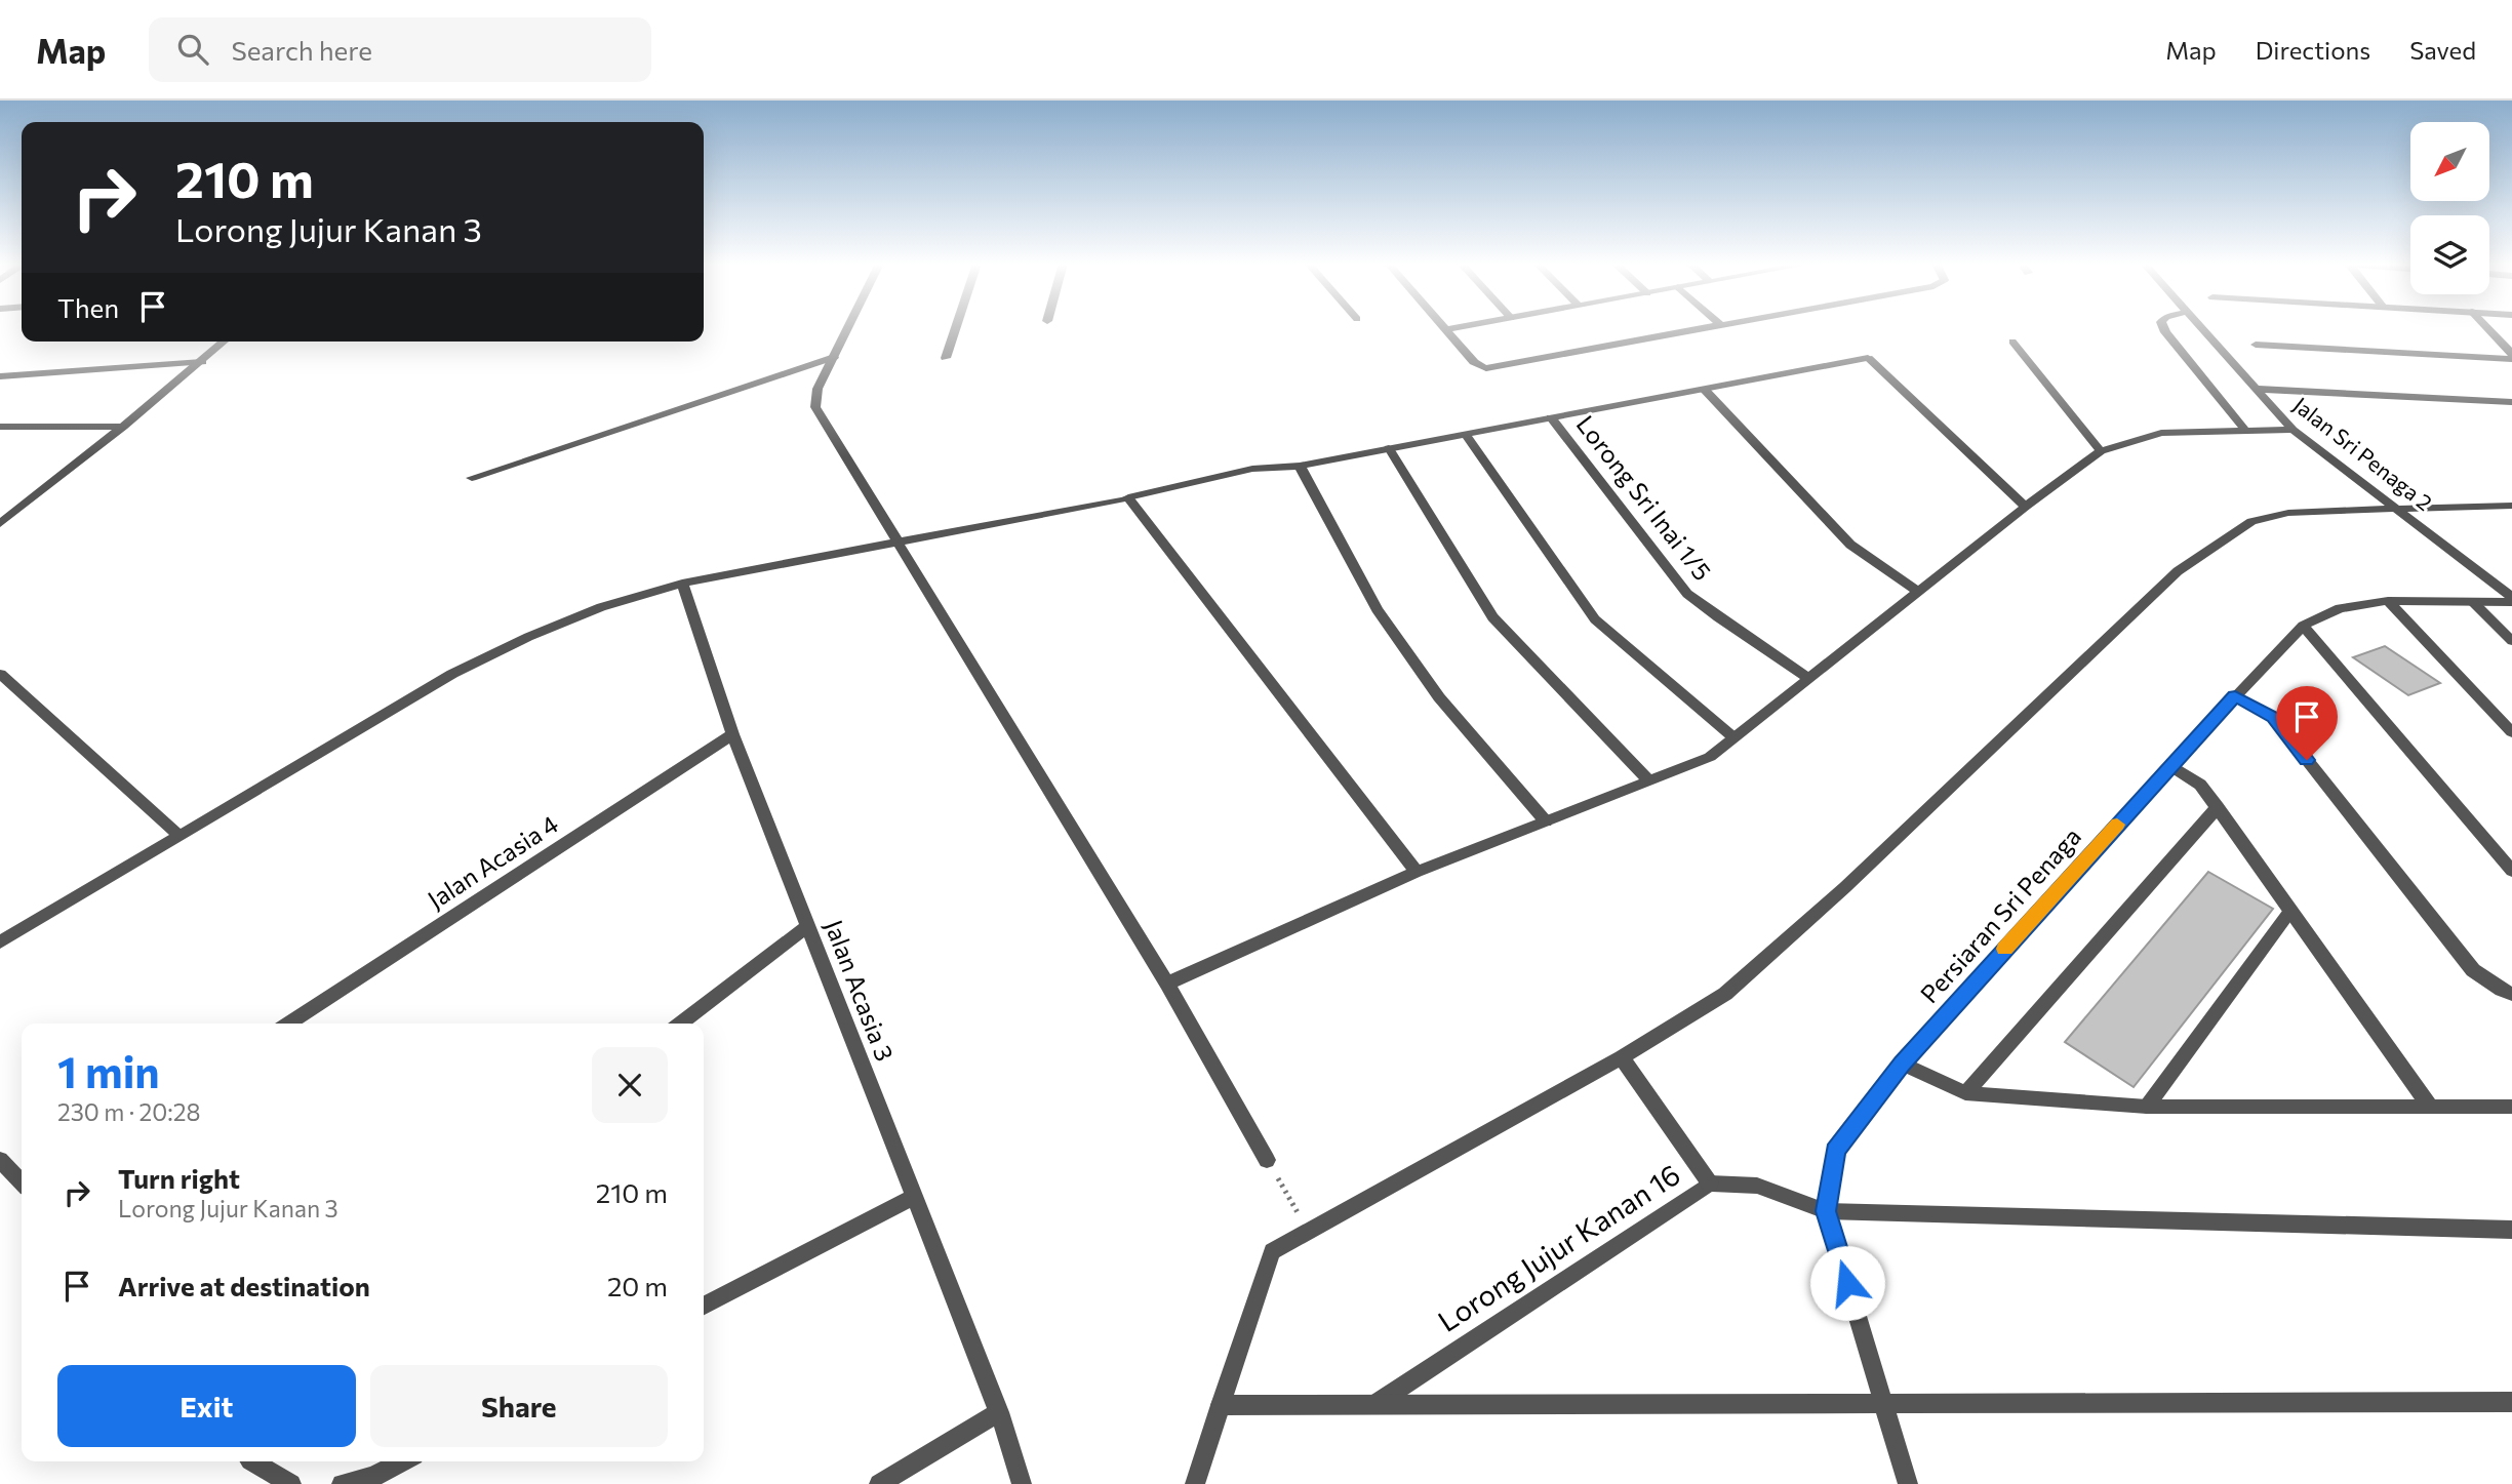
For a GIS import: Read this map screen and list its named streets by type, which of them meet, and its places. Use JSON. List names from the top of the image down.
{
  "streets": {
    "street": [
      "Jalan Sri Penaga 2",
      "Lorong Sri Inai 1/5",
      "Jalan Acasia 4",
      "Persiaran Sri Penaga",
      "Jalan Acasia 3",
      "Lorong Jujur Kanan 16"
    ]
  },
  "crossings": [
    ["Jalan Sri Penaga 2", "Persiaran Sri Penaga"],
    ["Jalan Acasia 4", "Jalan Acasia 3"],
    ["Persiaran Sri Penaga", "Lorong Jujur Kanan 16"]
  ],
  "north": "bottom left",
  "page": {
    "header": "Map",
    "search": "Search here",
    "nav": ["Map", "Directions", "Saved"],
    "turn": ["210 m", "Lorong Jujur Kanan 3"],
    "then": "Then",
    "heading": ["1 min", "230 m · 20:28"],
    "list": [
      {
        "name": "Turn right",
        "note": "Lorong Jujur Kanan 3",
        "value": "210 m"
      },
      {
        "name": "Arrive at destination",
        "value": "20 m"
      }
    ],
    "buttons": ["Exit", "Share"]
  }
}
